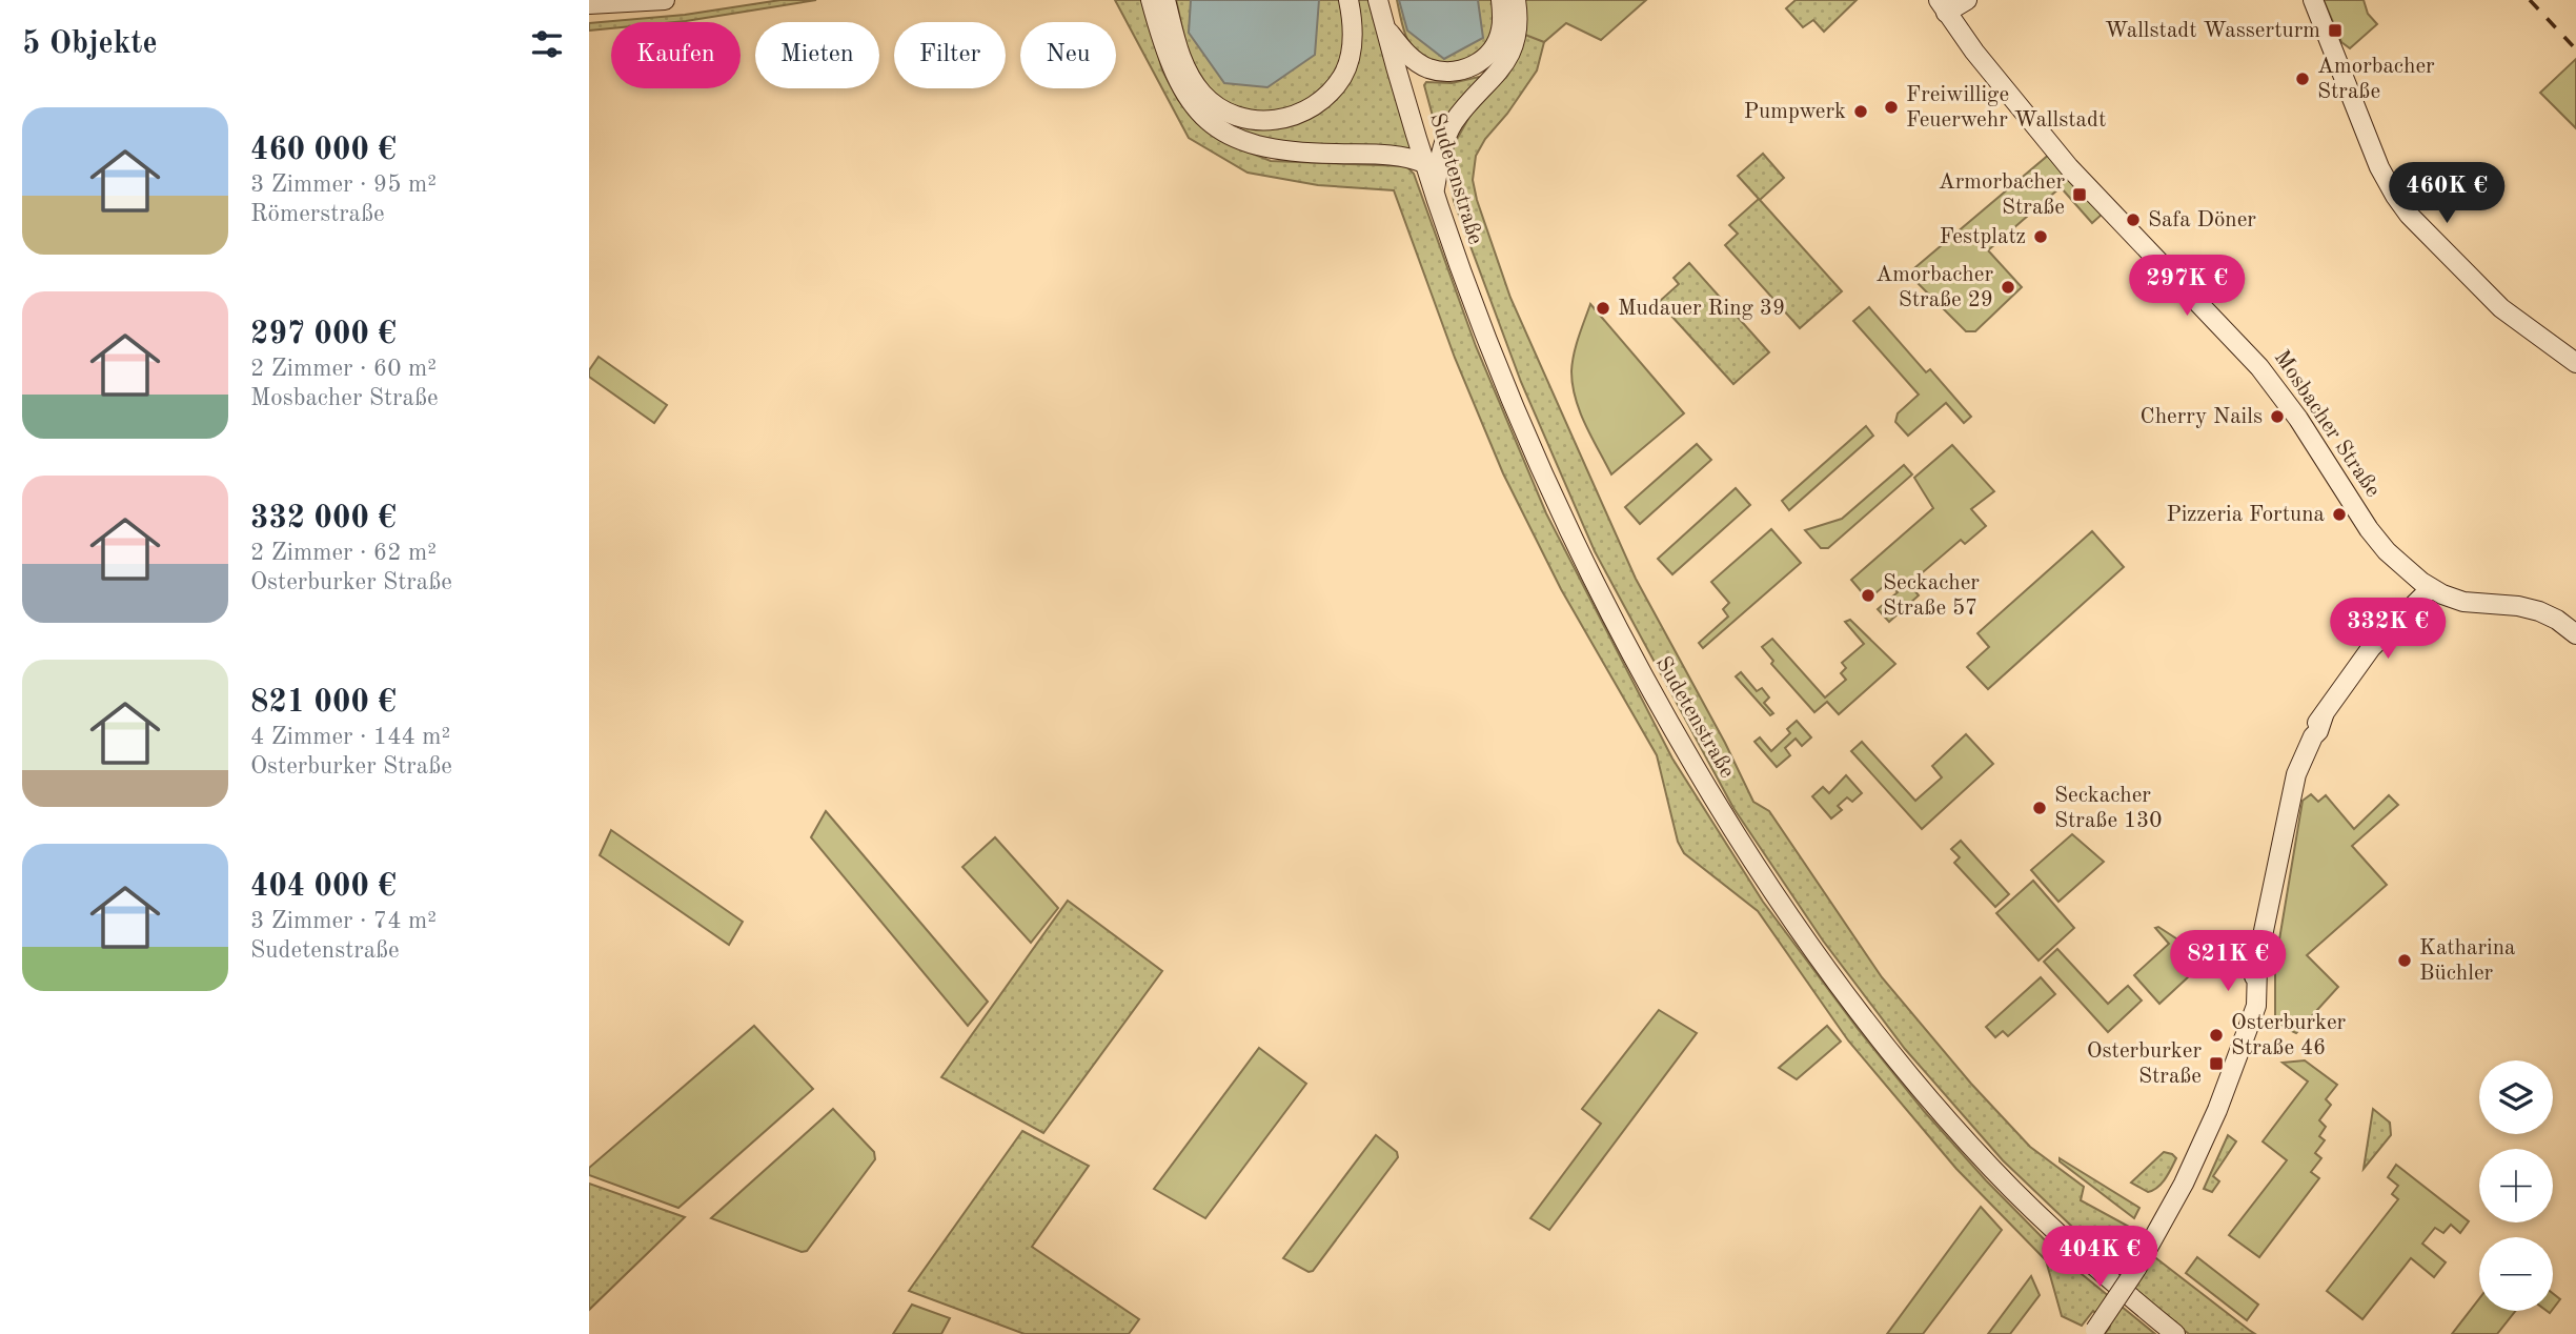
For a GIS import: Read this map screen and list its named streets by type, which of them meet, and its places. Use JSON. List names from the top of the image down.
{
  "streets": {
    "main road": ["Sudetenstraße", "Mosbacher Straße"]
  },
  "places": {
    "transit": ["Wallstadt Wasserturm", "Armorbacher Straße", "Osterburker Straße"],
    "other": [
      "Amorbacher Straße",
      "Freiwillige Feuerwehr Wallstadt",
      "Pumpwerk",
      "Safa Döner",
      "Festplatz",
      "Amorbacher Straße 29",
      "Mudauer Ring 39",
      "Cherry Nails",
      "Pizzeria Fortuna",
      "Seckacher Straße 57",
      "Seckacher Straße 130",
      "Katharina Büchler",
      "Osterburker Straße 46"
    ]
  },
  "page": {
    "heading": "5 Objekte",
    "chip": [
      "Kaufen",
      "Mieten",
      "Filter",
      "Neu"
    ],
    "list": [
      {
        "name": "460 000 €",
        "note": "3 Zimmer · 95 m² · Römerstraße"
      },
      {
        "name": "297 000 €",
        "note": "2 Zimmer · 60 m² · Mosbacher Straße"
      },
      {
        "name": "332 000 €",
        "note": "2 Zimmer · 62 m² · Osterburker Straße"
      },
      {
        "name": "821 000 €",
        "note": "4 Zimmer · 144 m² · Osterburker Straße"
      },
      {
        "name": "404 000 €",
        "note": "3 Zimmer · 74 m² · Sudetenstraße"
      }
    ],
    "price": [
      "460K €",
      "297K €",
      "332K €",
      "821K €",
      "404K €"
    ],
    "map_buttons": ["+", "−"]
  }
}
